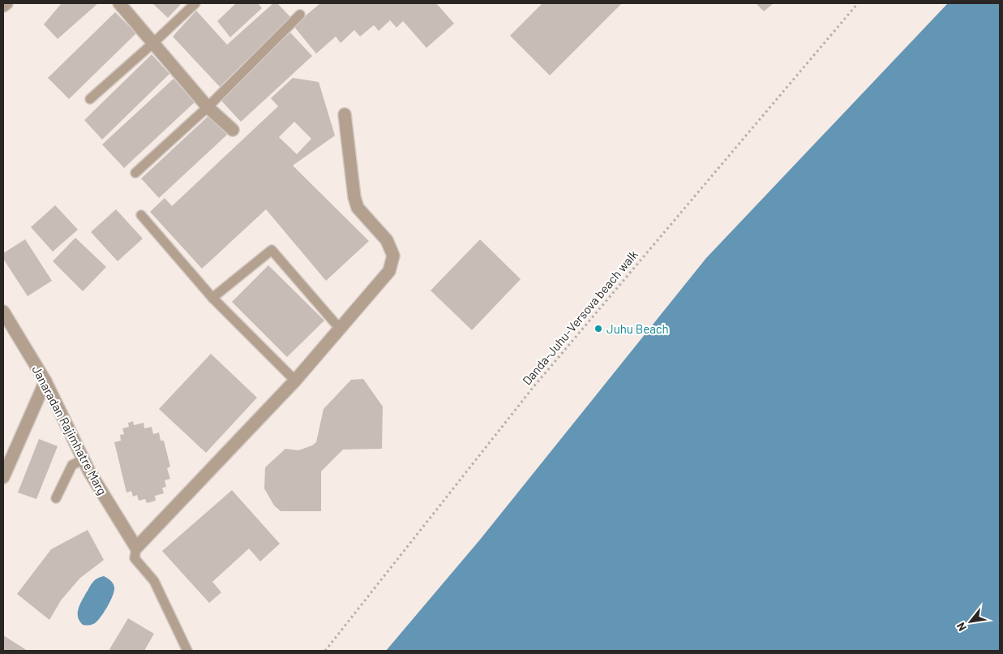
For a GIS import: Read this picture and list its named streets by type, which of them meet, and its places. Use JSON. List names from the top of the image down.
{
  "streets": {
    "street": ["Janaradan Rajimhatre Marg"],
    "path": ["Danda-Juhu-Versova beach walk"]
  },
  "places": ["Juhu Beach"],
  "north": "bottom left"
}
